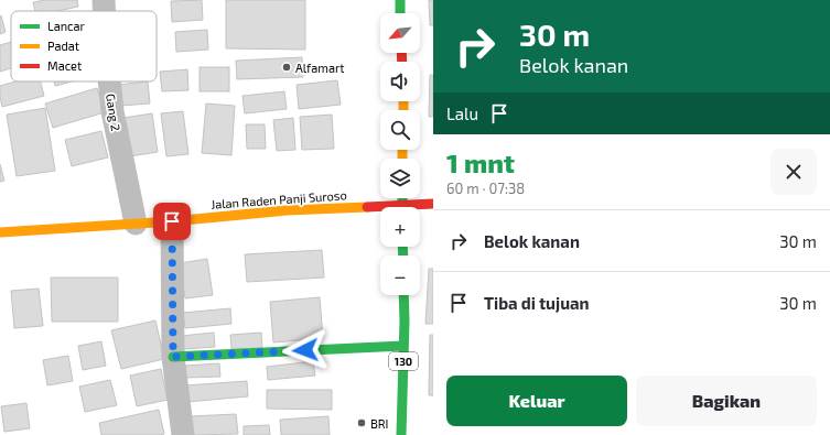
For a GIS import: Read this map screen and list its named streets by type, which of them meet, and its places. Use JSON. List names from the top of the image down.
{
  "streets": {
    "main road": ["Jalan Raden Panji Suroso", "130"],
    "street": ["Gang 2"]
  },
  "crossings": [
    ["Gang 2", "Jalan Raden Panji Suroso"]
  ],
  "places": ["Alfamart", "BRI"],
  "legend": ["Lancar", "Padat", "Macet"],
  "north": "bottom left",
  "page": {
    "turn": ["30 m", "Belok kanan"],
    "map_buttons": ["+", "−"],
    "then": "Lalu",
    "heading": ["1 mnt", "60 m · 07:38"],
    "list": [
      {
        "name": "Belok kanan",
        "value": "30 m"
      },
      {
        "name": "Tiba di tujuan",
        "value": "30 m"
      }
    ],
    "buttons": ["Keluar", "Bagikan"]
  }
}
